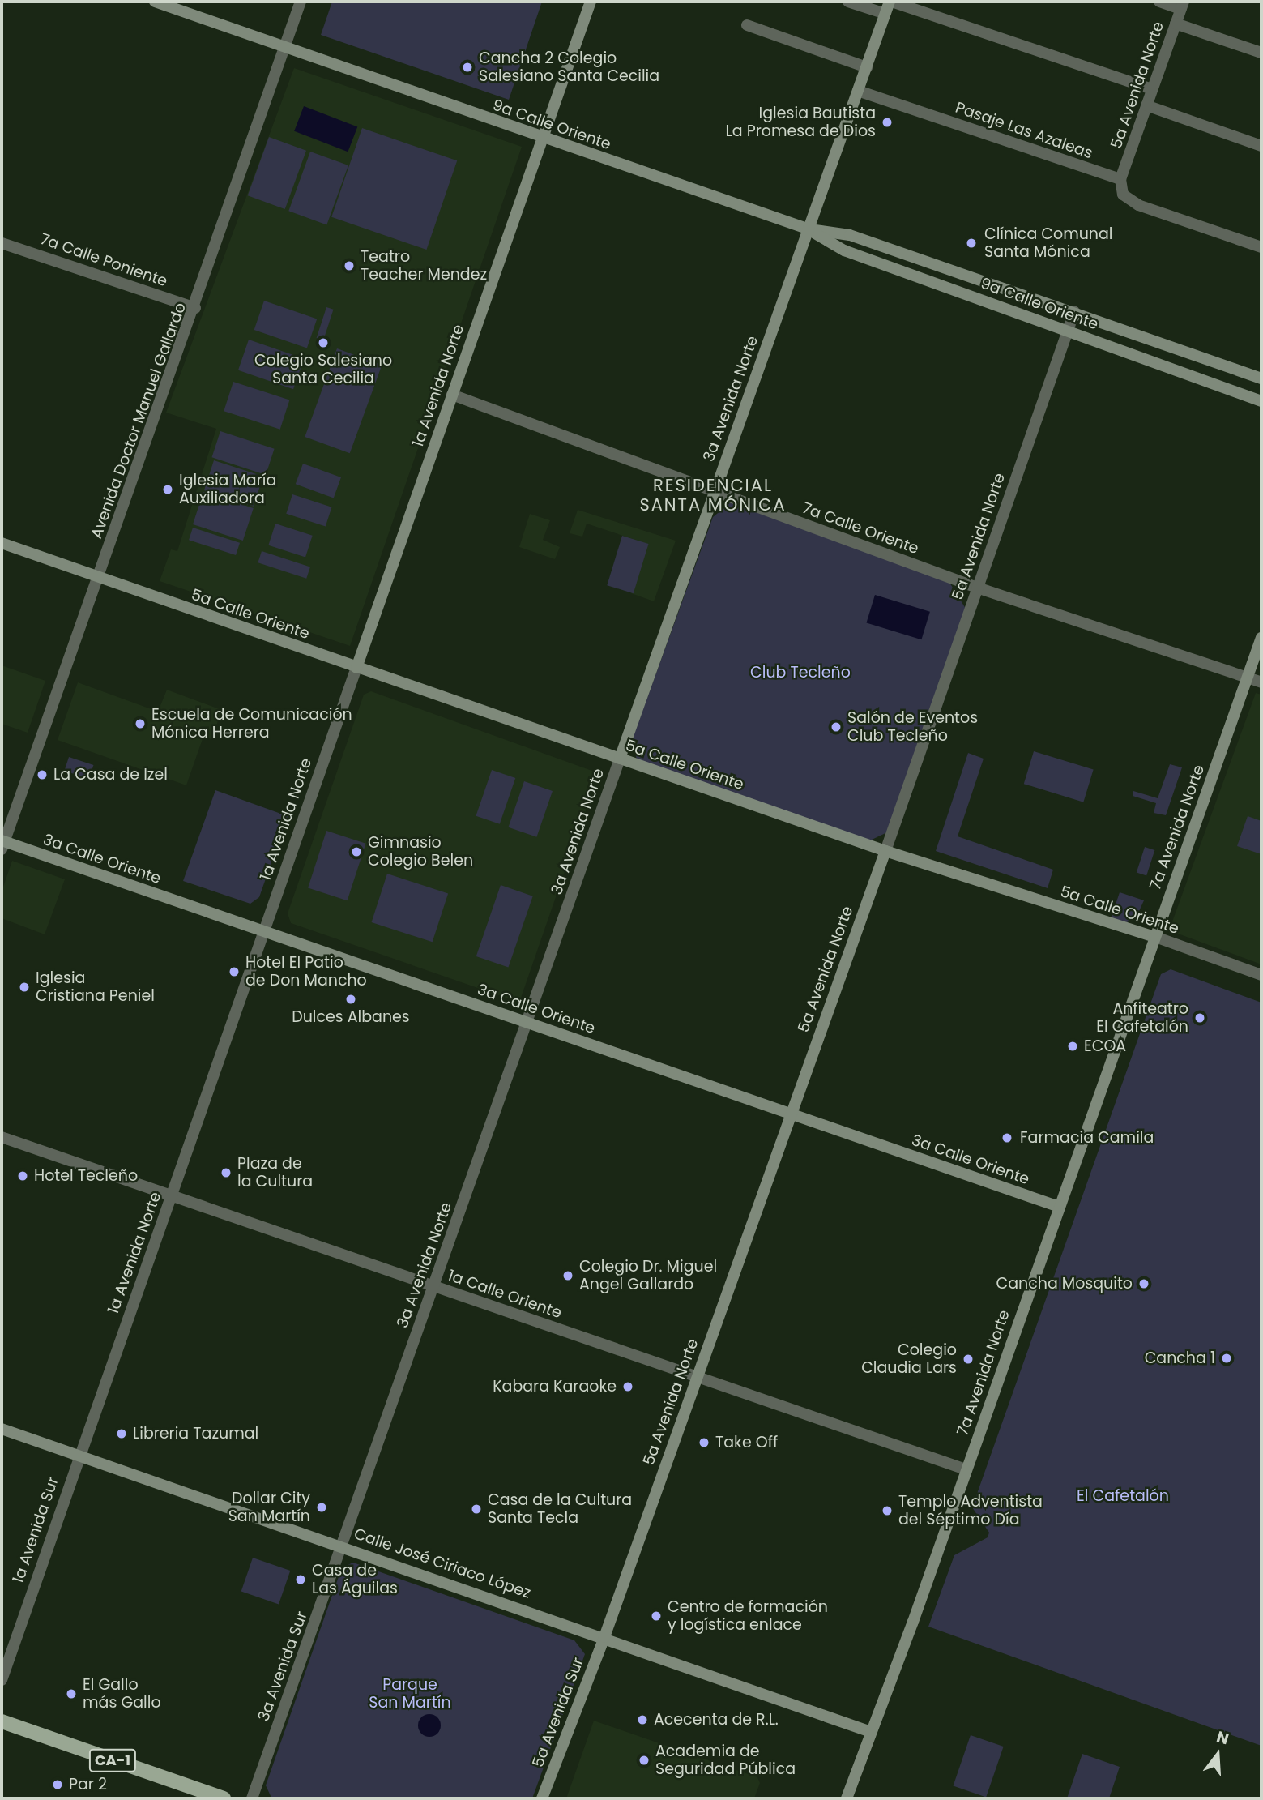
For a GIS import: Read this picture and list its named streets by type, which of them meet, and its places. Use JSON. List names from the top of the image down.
{
  "streets": {
    "main road": ["CA-1"],
    "street": [
      "5a Avenida Norte",
      "9a Calle Oriente",
      "Pasaje Las Azaleas",
      "7a Calle Poniente",
      "1a Avenida Norte",
      "3a Avenida Norte",
      "Avenida Doctor Manuel Gallardo",
      "7a Calle Oriente",
      "5a Calle Oriente",
      "7a Avenida Norte",
      "3a Calle Oriente",
      "1a Calle Oriente",
      "1a Avenida Sur",
      "Calle José Ciriaco López",
      "3a Avenida Sur",
      "5a Avenida Sur"
    ]
  },
  "crossings": [
    ["5a Avenida Norte", "9a Calle Oriente"],
    ["5a Avenida Norte", "Pasaje Las Azaleas"],
    ["5a Avenida Norte", "7a Calle Oriente"],
    ["5a Avenida Norte", "5a Calle Oriente"],
    ["5a Avenida Norte", "3a Calle Oriente"],
    ["5a Avenida Norte", "1a Calle Oriente"],
    ["5a Avenida Norte", "Calle José Ciriaco López"],
    ["5a Avenida Norte", "5a Avenida Sur"],
    ["9a Calle Oriente", "1a Avenida Norte"],
    ["9a Calle Oriente", "3a Avenida Norte"],
    ["9a Calle Oriente", "Avenida Doctor Manuel Gallardo"],
    ["Pasaje Las Azaleas", "3a Avenida Norte"],
    ["7a Calle Poniente", "Avenida Doctor Manuel Gallardo"],
    ["1a Avenida Norte", "7a Calle Oriente"],
    ["1a Avenida Norte", "5a Calle Oriente"],
    ["1a Avenida Norte", "3a Calle Oriente"],
    ["1a Avenida Norte", "1a Calle Oriente"],
    ["1a Avenida Norte", "1a Avenida Sur"],
    ["1a Avenida Norte", "Calle José Ciriaco López"],
    ["3a Avenida Norte", "7a Calle Oriente"],
    ["3a Avenida Norte", "5a Calle Oriente"],
    ["3a Avenida Norte", "3a Calle Oriente"],
    ["3a Avenida Norte", "1a Calle Oriente"],
    ["3a Avenida Norte", "Calle José Ciriaco López"],
    ["3a Avenida Norte", "3a Avenida Sur"],
    ["Avenida Doctor Manuel Gallardo", "5a Calle Oriente"],
    ["Avenida Doctor Manuel Gallardo", "3a Calle Oriente"],
    ["7a Calle Oriente", "7a Avenida Norte"],
    ["5a Calle Oriente", "7a Avenida Norte"],
    ["7a Avenida Norte", "3a Calle Oriente"],
    ["7a Avenida Norte", "1a Calle Oriente"],
    ["7a Avenida Norte", "Calle José Ciriaco López"],
    ["1a Avenida Sur", "Calle José Ciriaco López"],
    ["Calle José Ciriaco López", "3a Avenida Sur"],
    ["Calle José Ciriaco López", "5a Avenida Sur"]
  ],
  "districts": ["RESIDENCIAL SANTA MÓNICA"],
  "parks": ["Club Tecleño", "El Cafetalón", "Parque San Martín"],
  "places": [
    "Cancha 2 Colegio Salesiano Santa Cecilia",
    "Iglesia Bautista La Promesa de Dios",
    "Clínica Comunal Santa Mónica",
    "Teatro Teacher Mendez",
    "Colegio Salesiano Santa Cecilia",
    "Iglesia María Auxiliadora",
    "Escuela de Comunicación Mónica Herrera",
    "Salón de Eventos Club Tecleño",
    "La Casa de Izel",
    "Gimnasio Colegio Belen",
    "Hotel El Patio de Don Mancho",
    "Iglesia Cristiana Peniel",
    "Dulces Albanes",
    "Anfiteatro El Cafetalón",
    "ECOA",
    "Farmacia Camila",
    "Plaza de la Cultura",
    "Hotel Tecleño",
    "Colegio Dr. Miguel Angel Gallardo",
    "Cancha Mosquito",
    "Cancha 1",
    "Colegio Claudia Lars",
    "Kabara Karaoke",
    "Libreria Tazumal",
    "Take Off",
    "Dollar City San Martín",
    "Casa de la Cultura Santa Tecla",
    "Templo Adventista del Séptimo Día",
    "Casa de Las Águilas",
    "Centro de formación y logística enlace",
    "El Gallo más Gallo",
    "Acecenta de R.L.",
    "Academia de Seguridad Pública",
    "Par 2"
  ],
  "north": "top"
}
